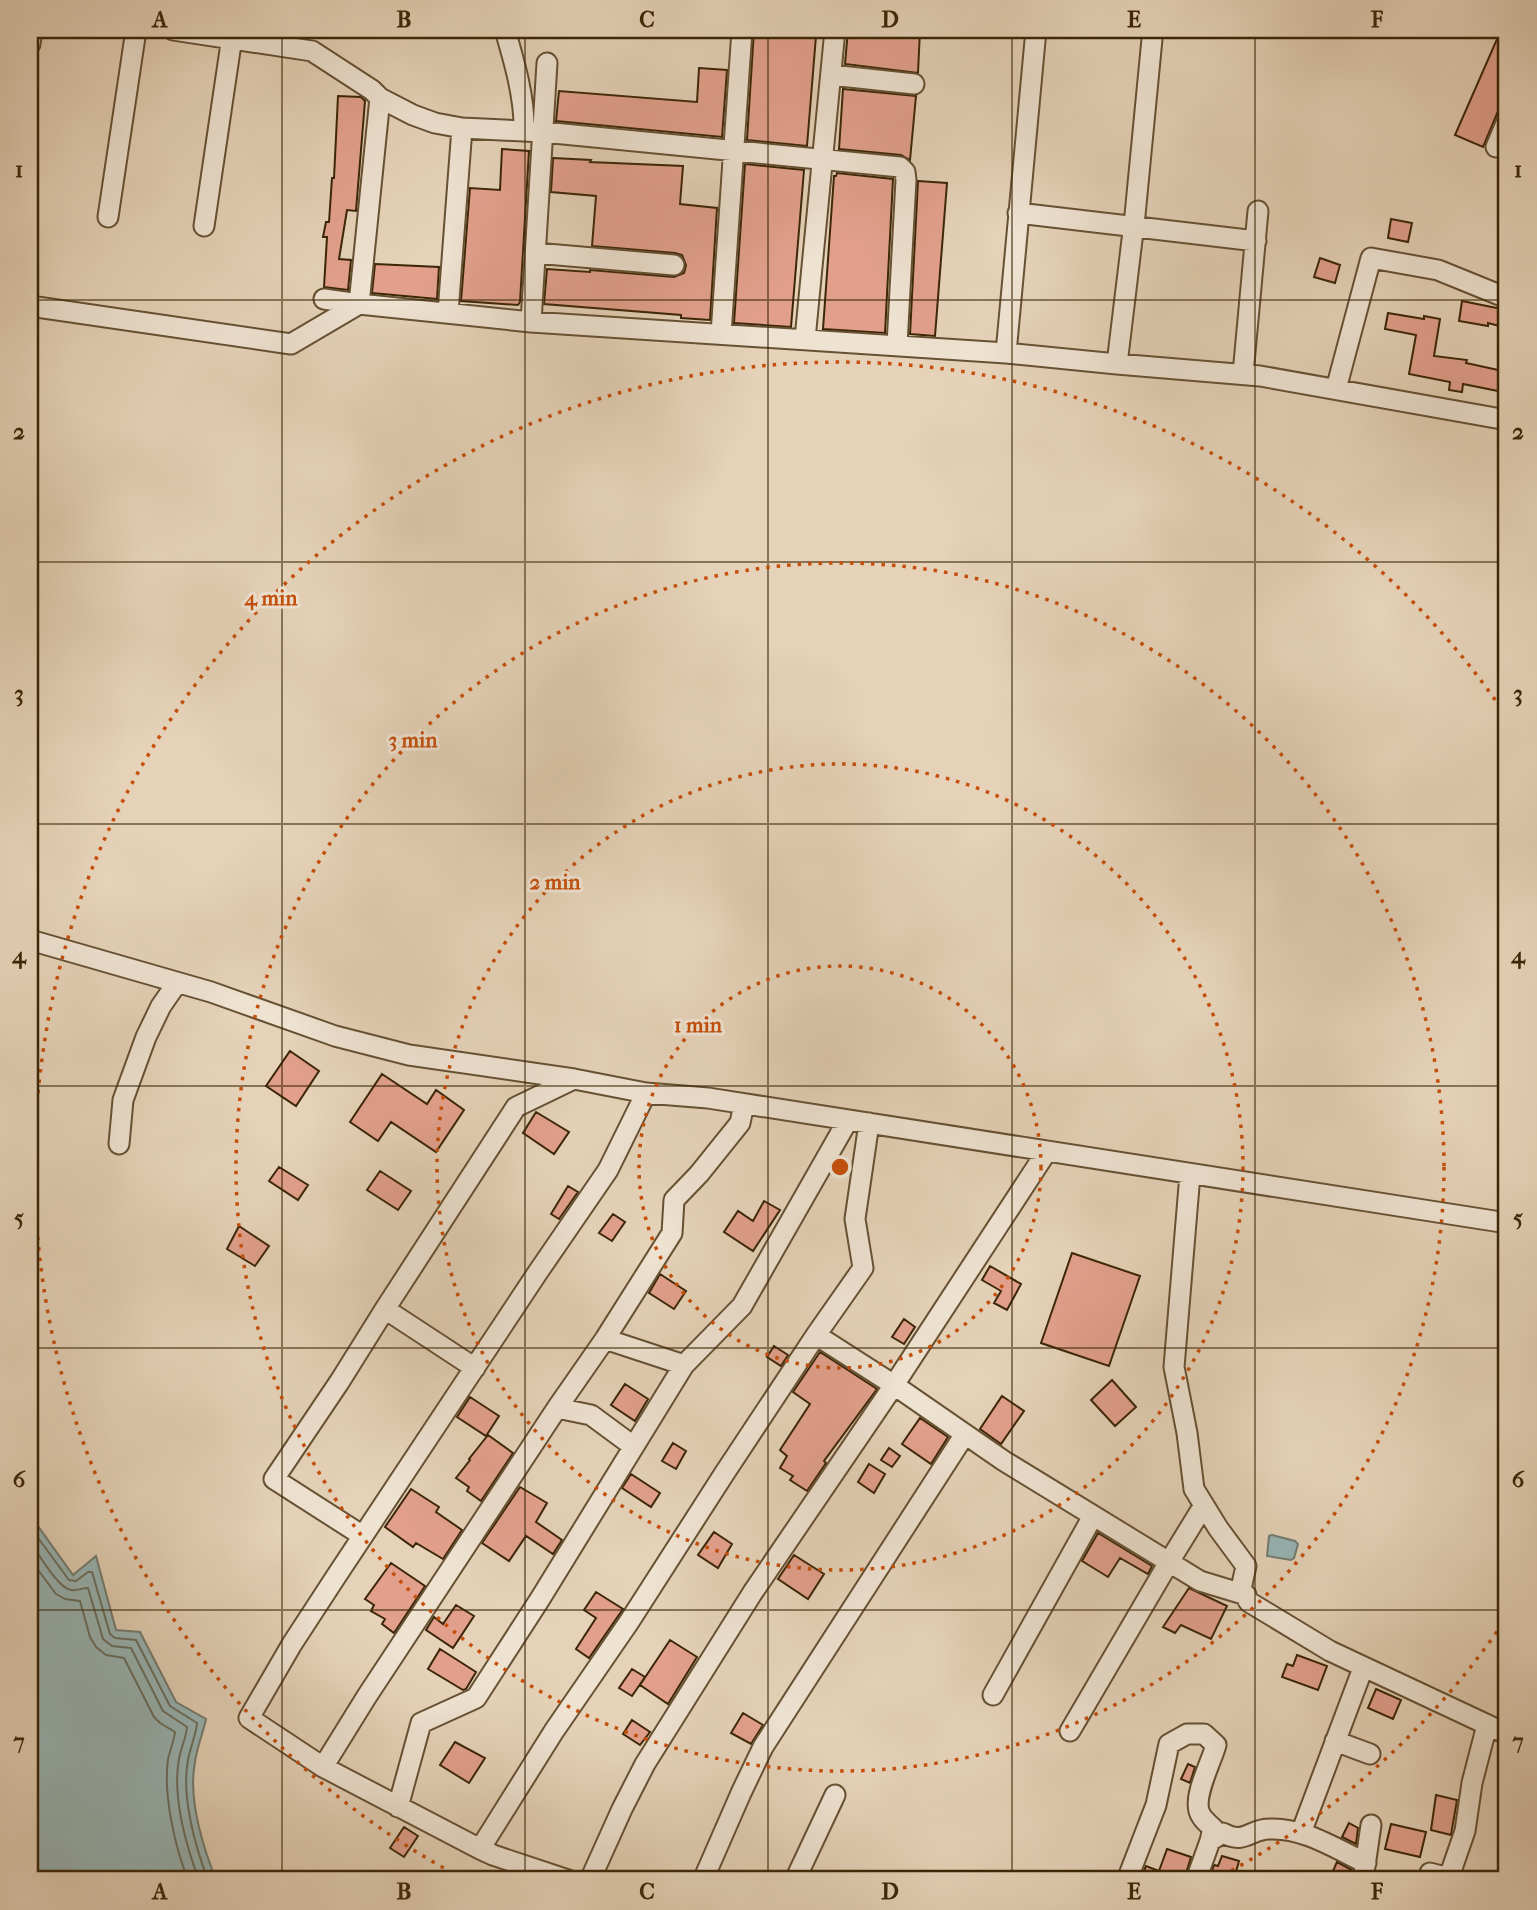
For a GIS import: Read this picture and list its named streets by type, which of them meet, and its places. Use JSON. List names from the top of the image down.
{
  "grid": {
    "columns": [
      "A",
      "B",
      "C",
      "D",
      "E",
      "F"
    ],
    "rows": [
      "1",
      "2",
      "3",
      "4",
      "5",
      "6",
      "7"
    ]
  },
  "rings": [
    "4 min",
    "3 min",
    "2 min",
    "1 min"
  ]
}
